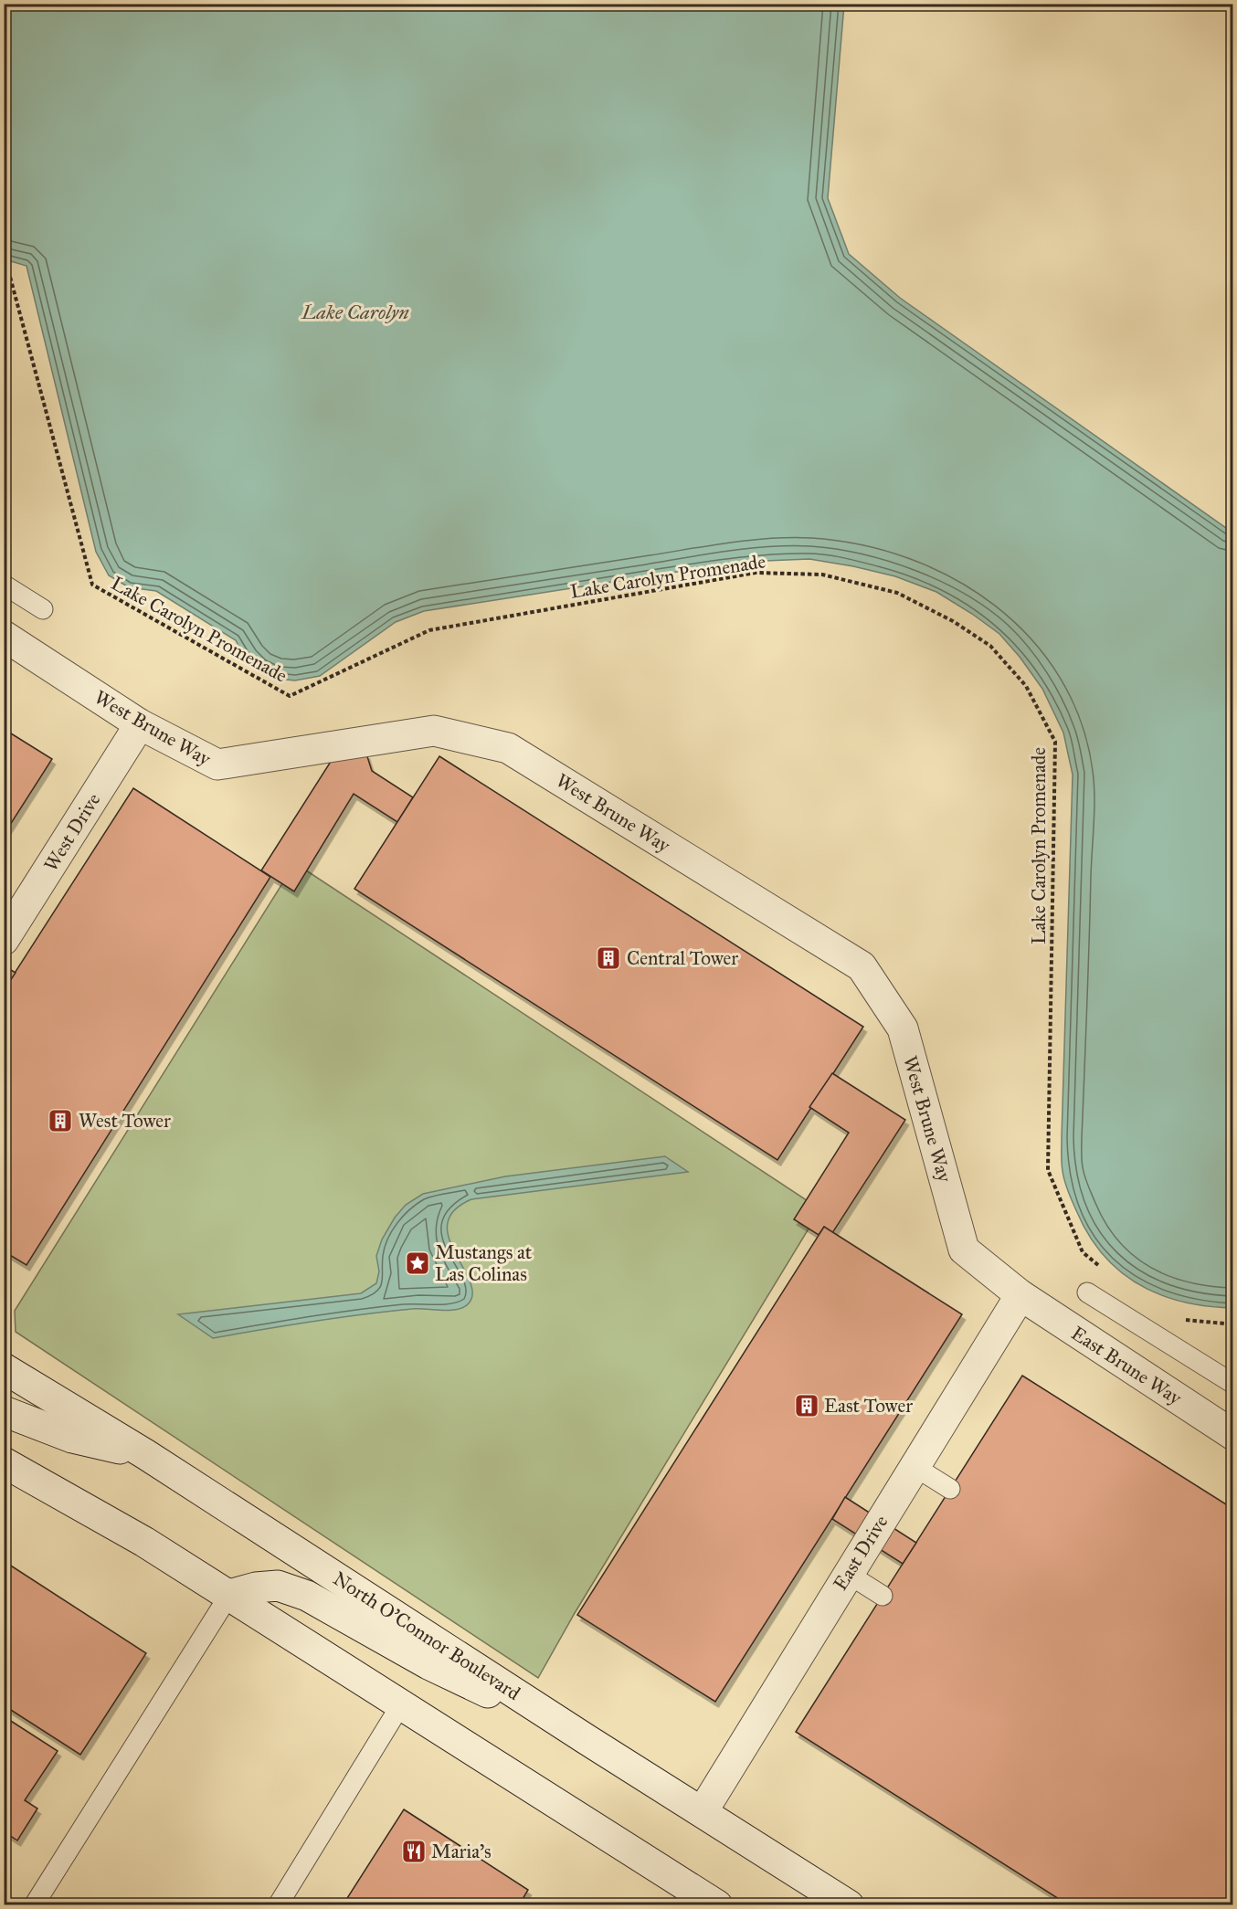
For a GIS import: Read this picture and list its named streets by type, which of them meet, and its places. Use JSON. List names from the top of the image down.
{
  "streets": {
    "street": [
      "West Brune Way",
      "West Drive",
      "East Brune Way",
      "East Drive",
      "North O'Connor Boulevard"
    ],
    "path": ["Lake Carolyn Promenade"]
  },
  "crossings": [
    ["West Brune Way", "West Drive"],
    ["West Brune Way", "East Brune Way"],
    ["West Brune Way", "East Drive"],
    ["East Brune Way", "East Drive"],
    ["East Drive", "North O'Connor Boulevard"]
  ],
  "water": ["Lake Carolyn"],
  "places": {
    "building": ["Central Tower", "West Tower", "East Tower"],
    "place": ["Mustangs at Las Colinas"],
    "restaurant": ["Maria's"]
  }
}
